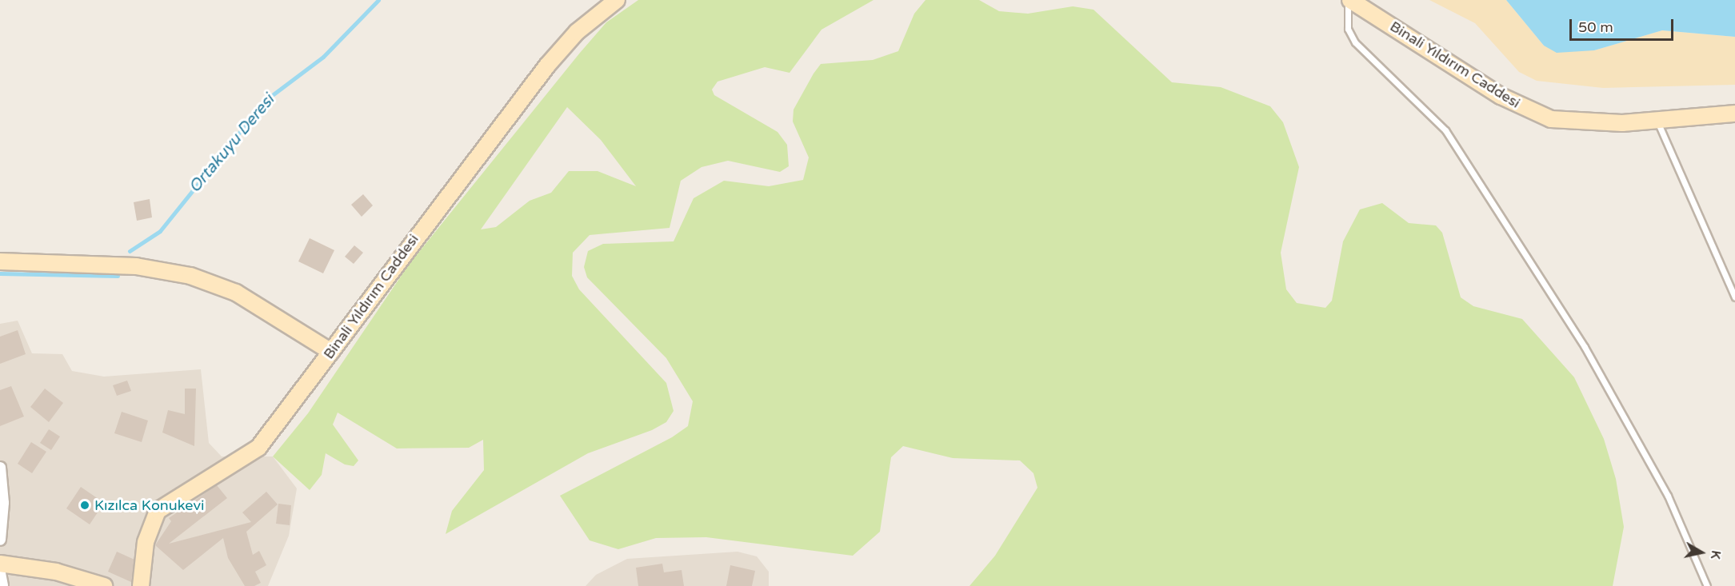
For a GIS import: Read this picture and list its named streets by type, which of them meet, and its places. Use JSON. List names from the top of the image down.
{
  "streets": {
    "street": ["Binali Yıldırım Caddesi"]
  },
  "water": ["Ortakuyu Deresi"],
  "places": ["Kızılca Konukevi"],
  "scale_bar": "50 m",
  "north": "right"
}
